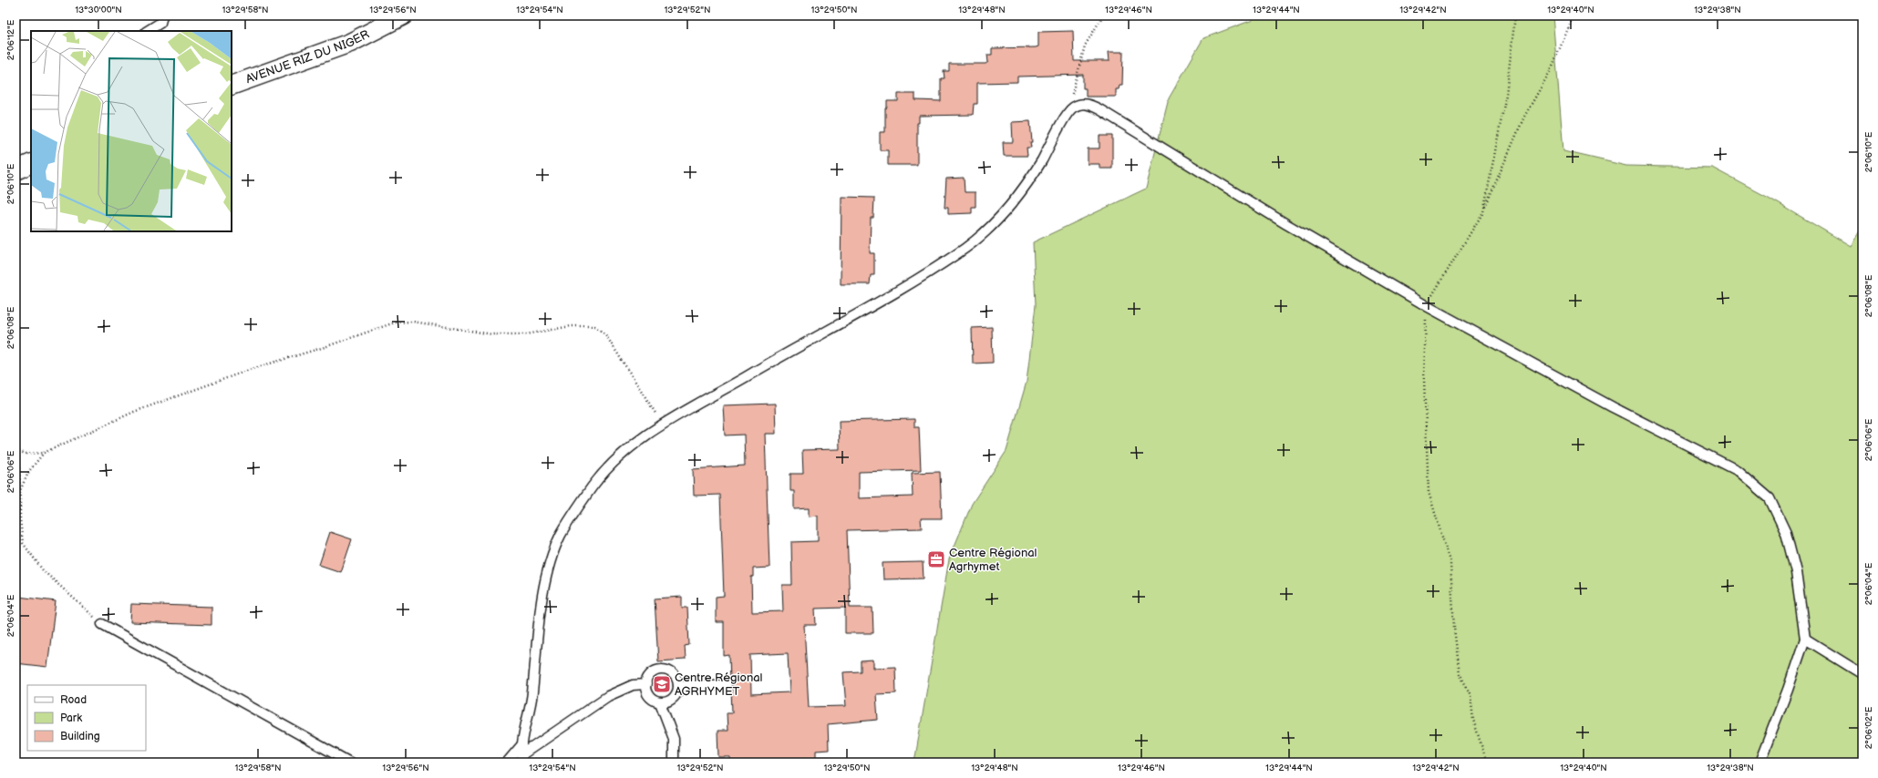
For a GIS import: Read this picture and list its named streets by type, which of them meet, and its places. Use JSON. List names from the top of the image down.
{
  "streets": {
    "street": ["AVENUE RIZ DU NIGER"]
  },
  "places": {
    "office": ["Centre Régional Agrhymet"],
    "school or university": ["Centre Régional AGRHYMET"]
  },
  "legend": ["Road", "Park", "Building"],
  "coordinates": [
    "13°30'00\"N",
    "13°29'58\"N",
    "13°29'56\"N",
    "13°29'54\"N",
    "13°29'52\"N",
    "13°29'50\"N",
    "13°29'48\"N",
    "13°29'46\"N",
    "13°29'44\"N",
    "13°29'42\"N",
    "13°29'40\"N",
    "13°29'38\"N",
    "2°06'12\"E",
    "2°06'10\"E",
    "2°06'08\"E",
    "2°06'06\"E",
    "2°06'04\"E",
    "2°06'02\"E"
  ]
}
